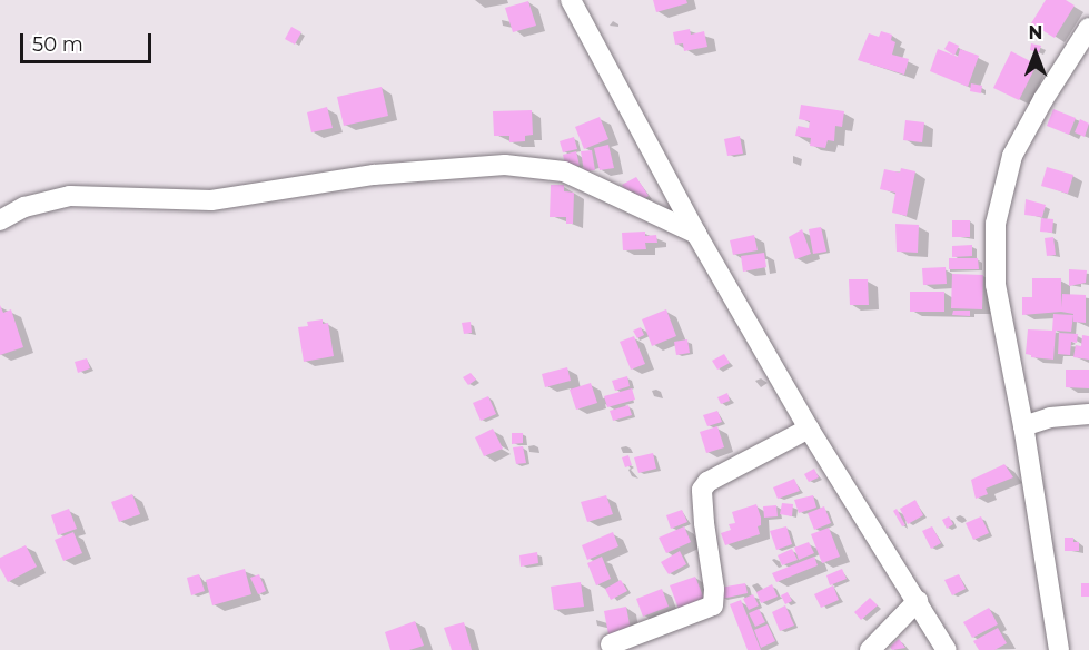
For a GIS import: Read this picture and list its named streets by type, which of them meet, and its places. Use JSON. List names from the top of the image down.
{
  "scale_bar": "50 m",
  "north": "top"
}
